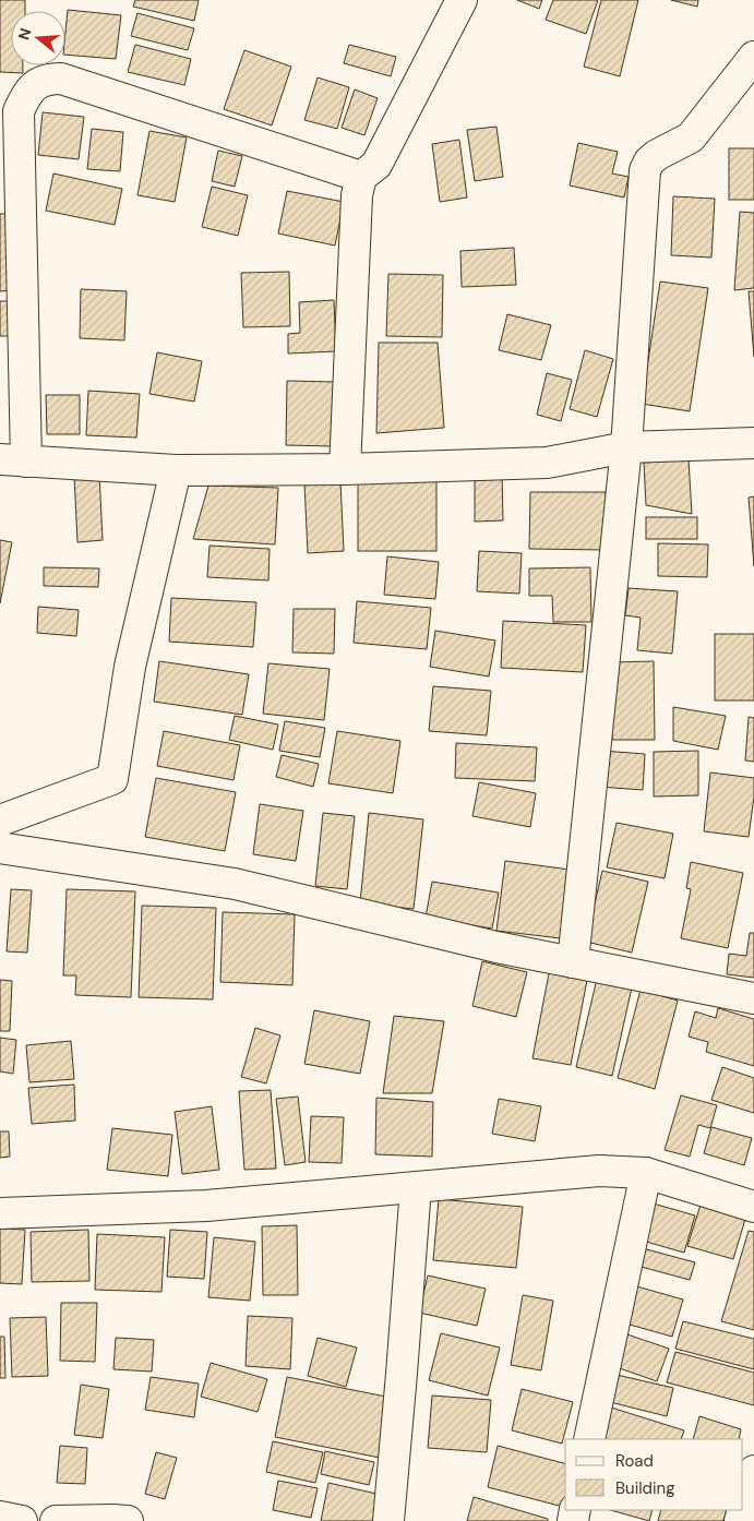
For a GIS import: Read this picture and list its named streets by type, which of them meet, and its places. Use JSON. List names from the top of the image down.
{
  "legend": ["Road", "Building"],
  "north": "left"
}
